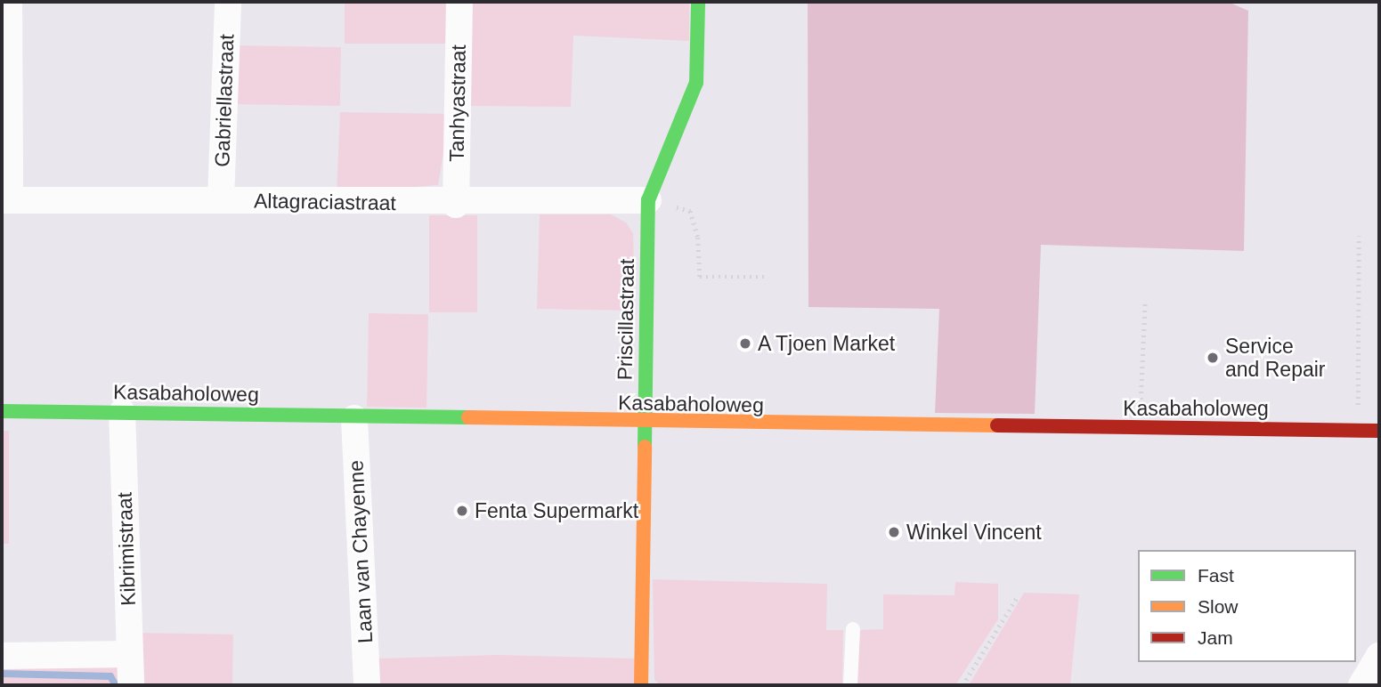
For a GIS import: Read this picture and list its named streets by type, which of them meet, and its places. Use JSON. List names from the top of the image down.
{
  "streets": {
    "street": [
      "Gabriellastraat",
      "Tanhyastraat",
      "Altagraciastraat",
      "Priscillastraat",
      "Kasabaholoweg",
      "Kibrimistraat",
      "Laan van Chayenne"
    ]
  },
  "crossings": [
    ["Gabriellastraat", "Altagraciastraat"],
    ["Tanhyastraat", "Altagraciastraat"],
    ["Altagraciastraat", "Priscillastraat"],
    ["Priscillastraat", "Kasabaholoweg"],
    ["Kasabaholoweg", "Kibrimistraat"],
    ["Kasabaholoweg", "Laan van Chayenne"]
  ],
  "places": [
    "A Tjoen Market",
    "Service and Repair",
    "Fenta Supermarkt",
    "Winkel Vincent"
  ],
  "legend": ["Fast", "Slow", "Jam"]
}
